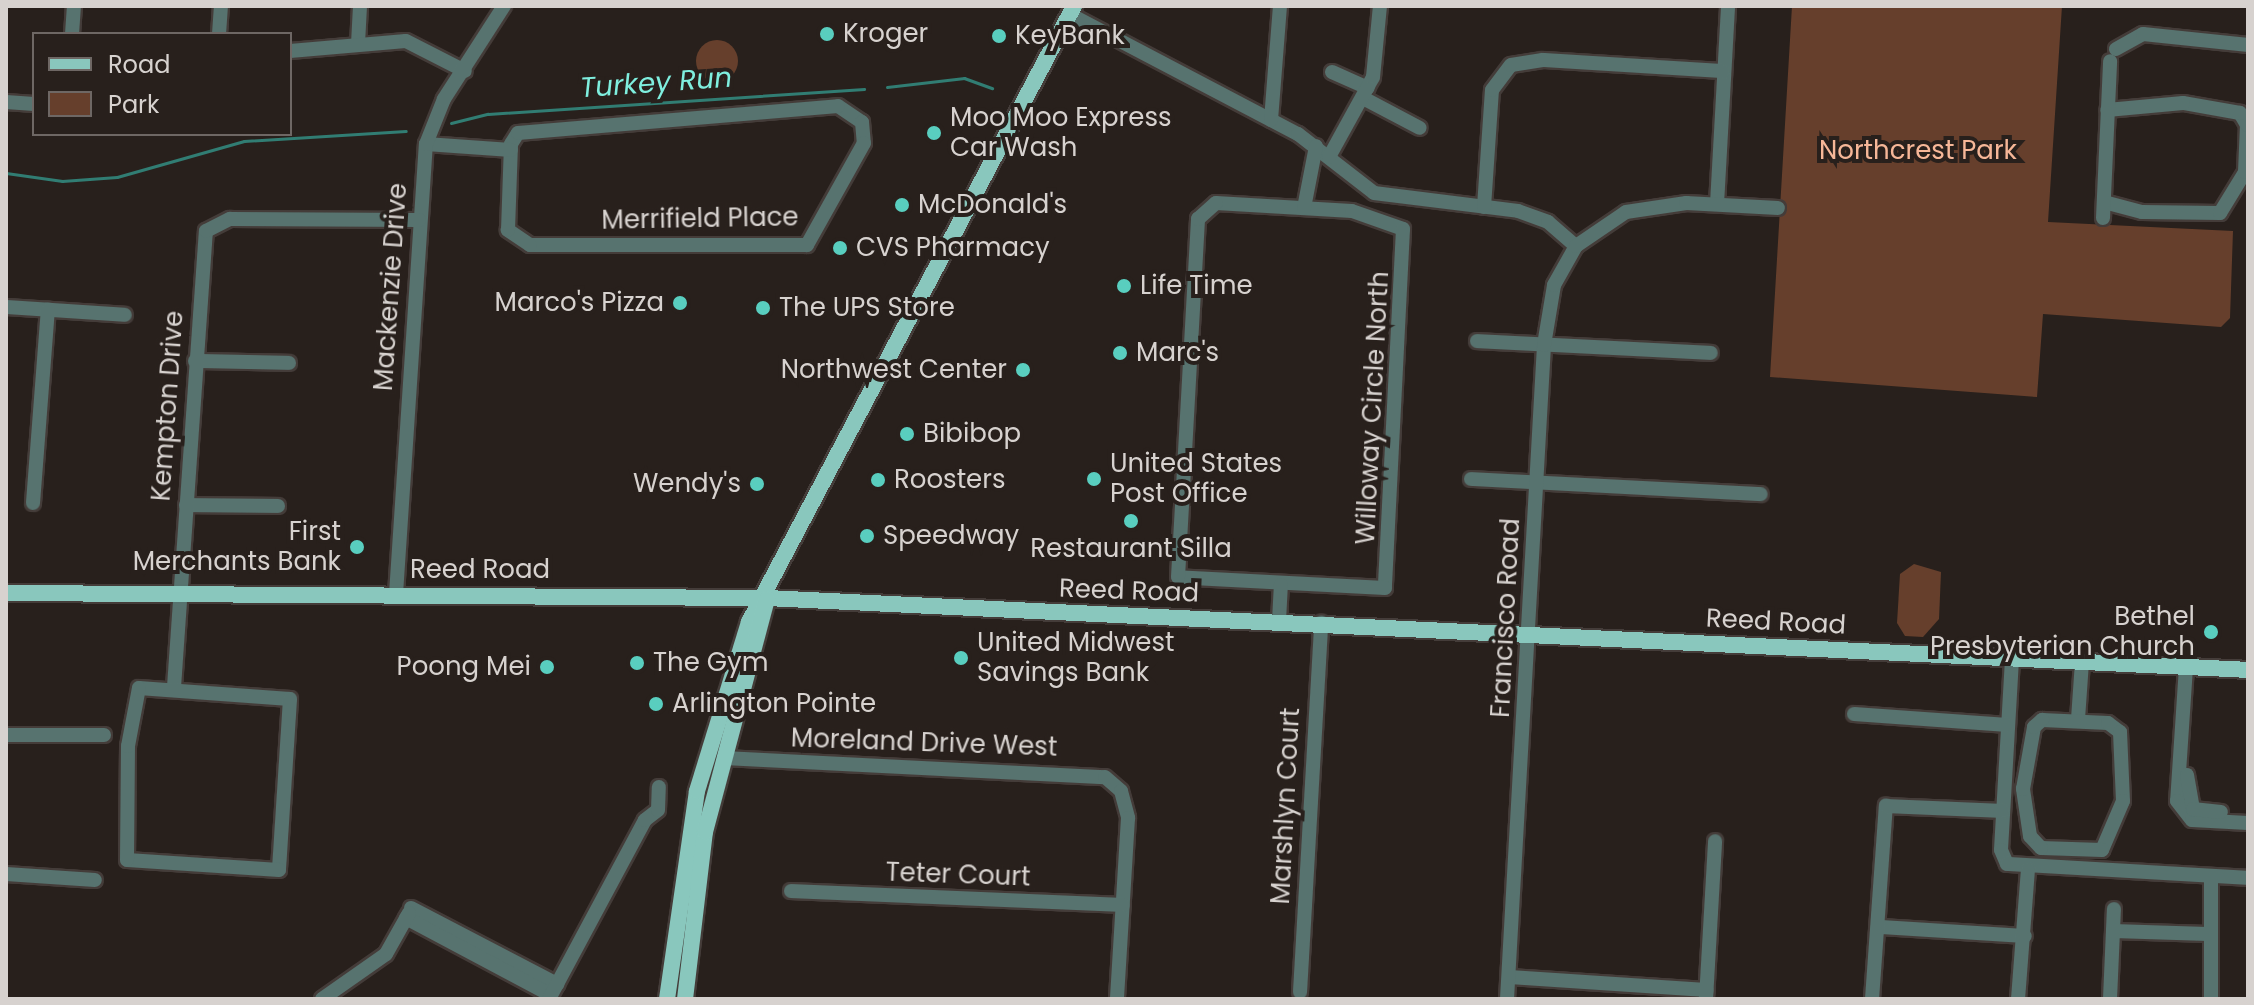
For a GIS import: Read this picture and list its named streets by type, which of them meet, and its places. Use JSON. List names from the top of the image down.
{
  "streets": {
    "main road": ["Reed Road"],
    "street": [
      "Merrifield Place",
      "Mackenzie Drive",
      "Kempton Drive",
      "Willoway Circle North",
      "Francisco Road",
      "Moreland Drive West",
      "Marshlyn Court",
      "Teter Court"
    ]
  },
  "crossings": [
    ["Mackenzie Drive", "Kempton Drive"],
    ["Mackenzie Drive", "Reed Road"],
    ["Kempton Drive", "Reed Road"],
    ["Reed Road", "Francisco Road"],
    ["Reed Road", "Marshlyn Court"],
    ["Moreland Drive West", "Teter Court"]
  ],
  "water": ["Turkey Run"],
  "parks": ["Northcrest Park"],
  "places": [
    "Kroger",
    "KeyBank",
    "Moo Moo Express Car Wash",
    "McDonald's",
    "CVS Pharmacy",
    "Life Time",
    "Marco's Pizza",
    "The UPS Store",
    "Marc's",
    "Northwest Center",
    "Bibibop",
    "United States Post Office",
    "Roosters",
    "Wendy's",
    "Restaurant Silla",
    "Speedway",
    "First Merchants Bank",
    "Bethel Presbyterian Church",
    "United Midwest Savings Bank",
    "The Gym",
    "Poong Mei",
    "Arlington Pointe"
  ],
  "legend": ["Road", "Park"]
}
